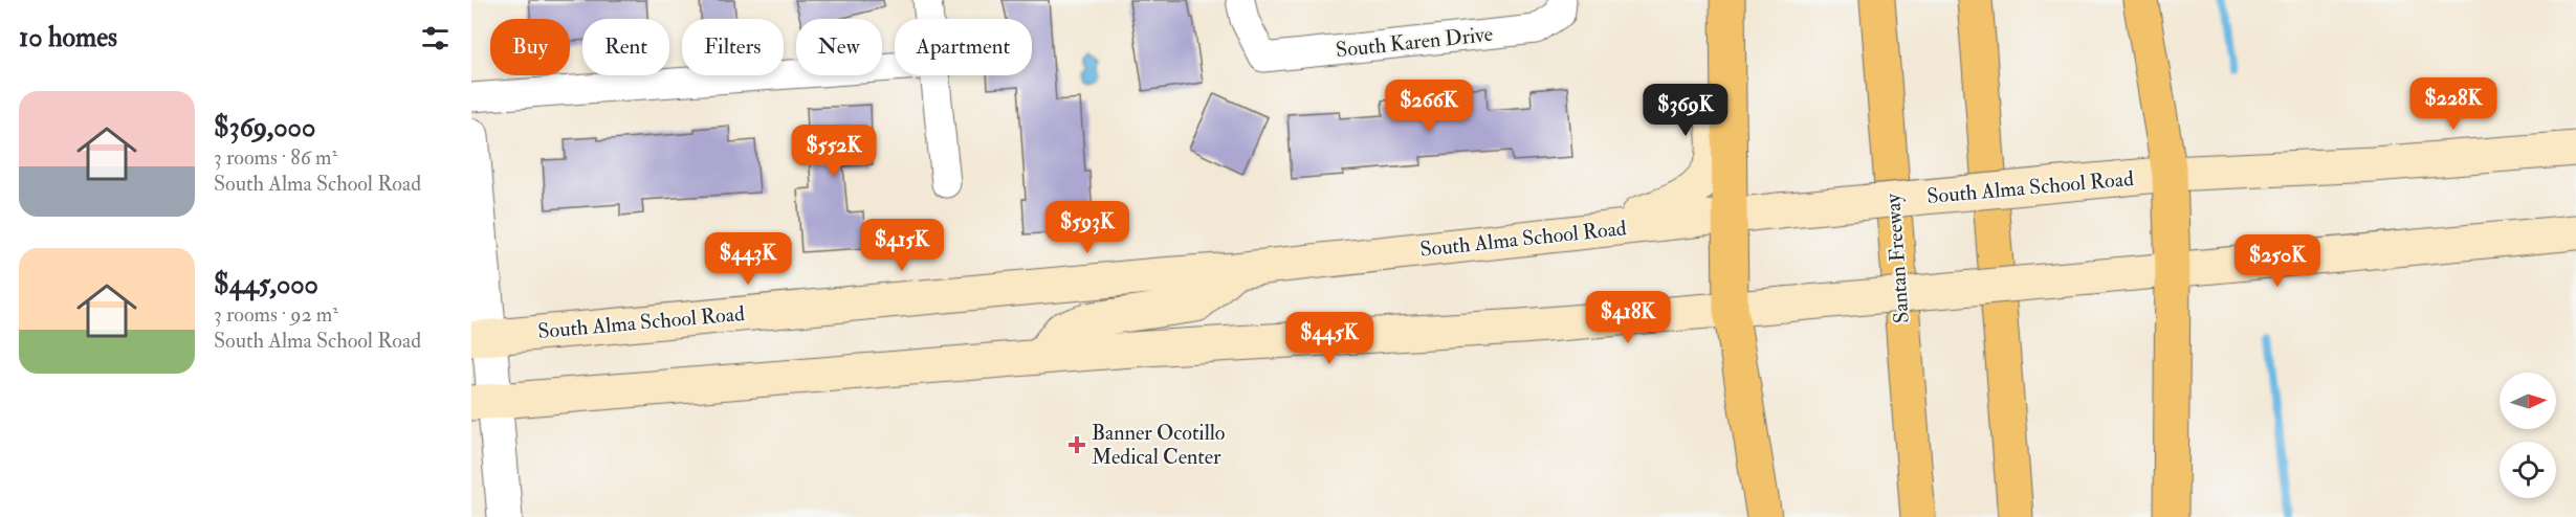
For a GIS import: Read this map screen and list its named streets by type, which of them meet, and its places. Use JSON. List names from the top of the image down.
{
  "streets": {
    "highway": ["Santan Freeway"],
    "main road": ["South Alma School Road"],
    "street": ["South Karen Drive"]
  },
  "places": {
    "health": ["Banner Ocotillo Medical Center"]
  },
  "north": "right",
  "page": {
    "heading": "10 homes",
    "chip": [
      "Buy",
      "Rent",
      "Filters",
      "New",
      "Apartment"
    ],
    "list": [
      {
        "name": "$369,000",
        "note": "3 rooms · 86 m² · South Alma School Road"
      },
      {
        "name": "$445,000",
        "note": "3 rooms · 92 m² · South Alma School Road"
      }
    ],
    "price": [
      "$228K",
      "$266K",
      "$369K",
      "$552K",
      "$593K",
      "$415K",
      "$443K",
      "$250K",
      "$418K",
      "$445K"
    ]
  }
}
